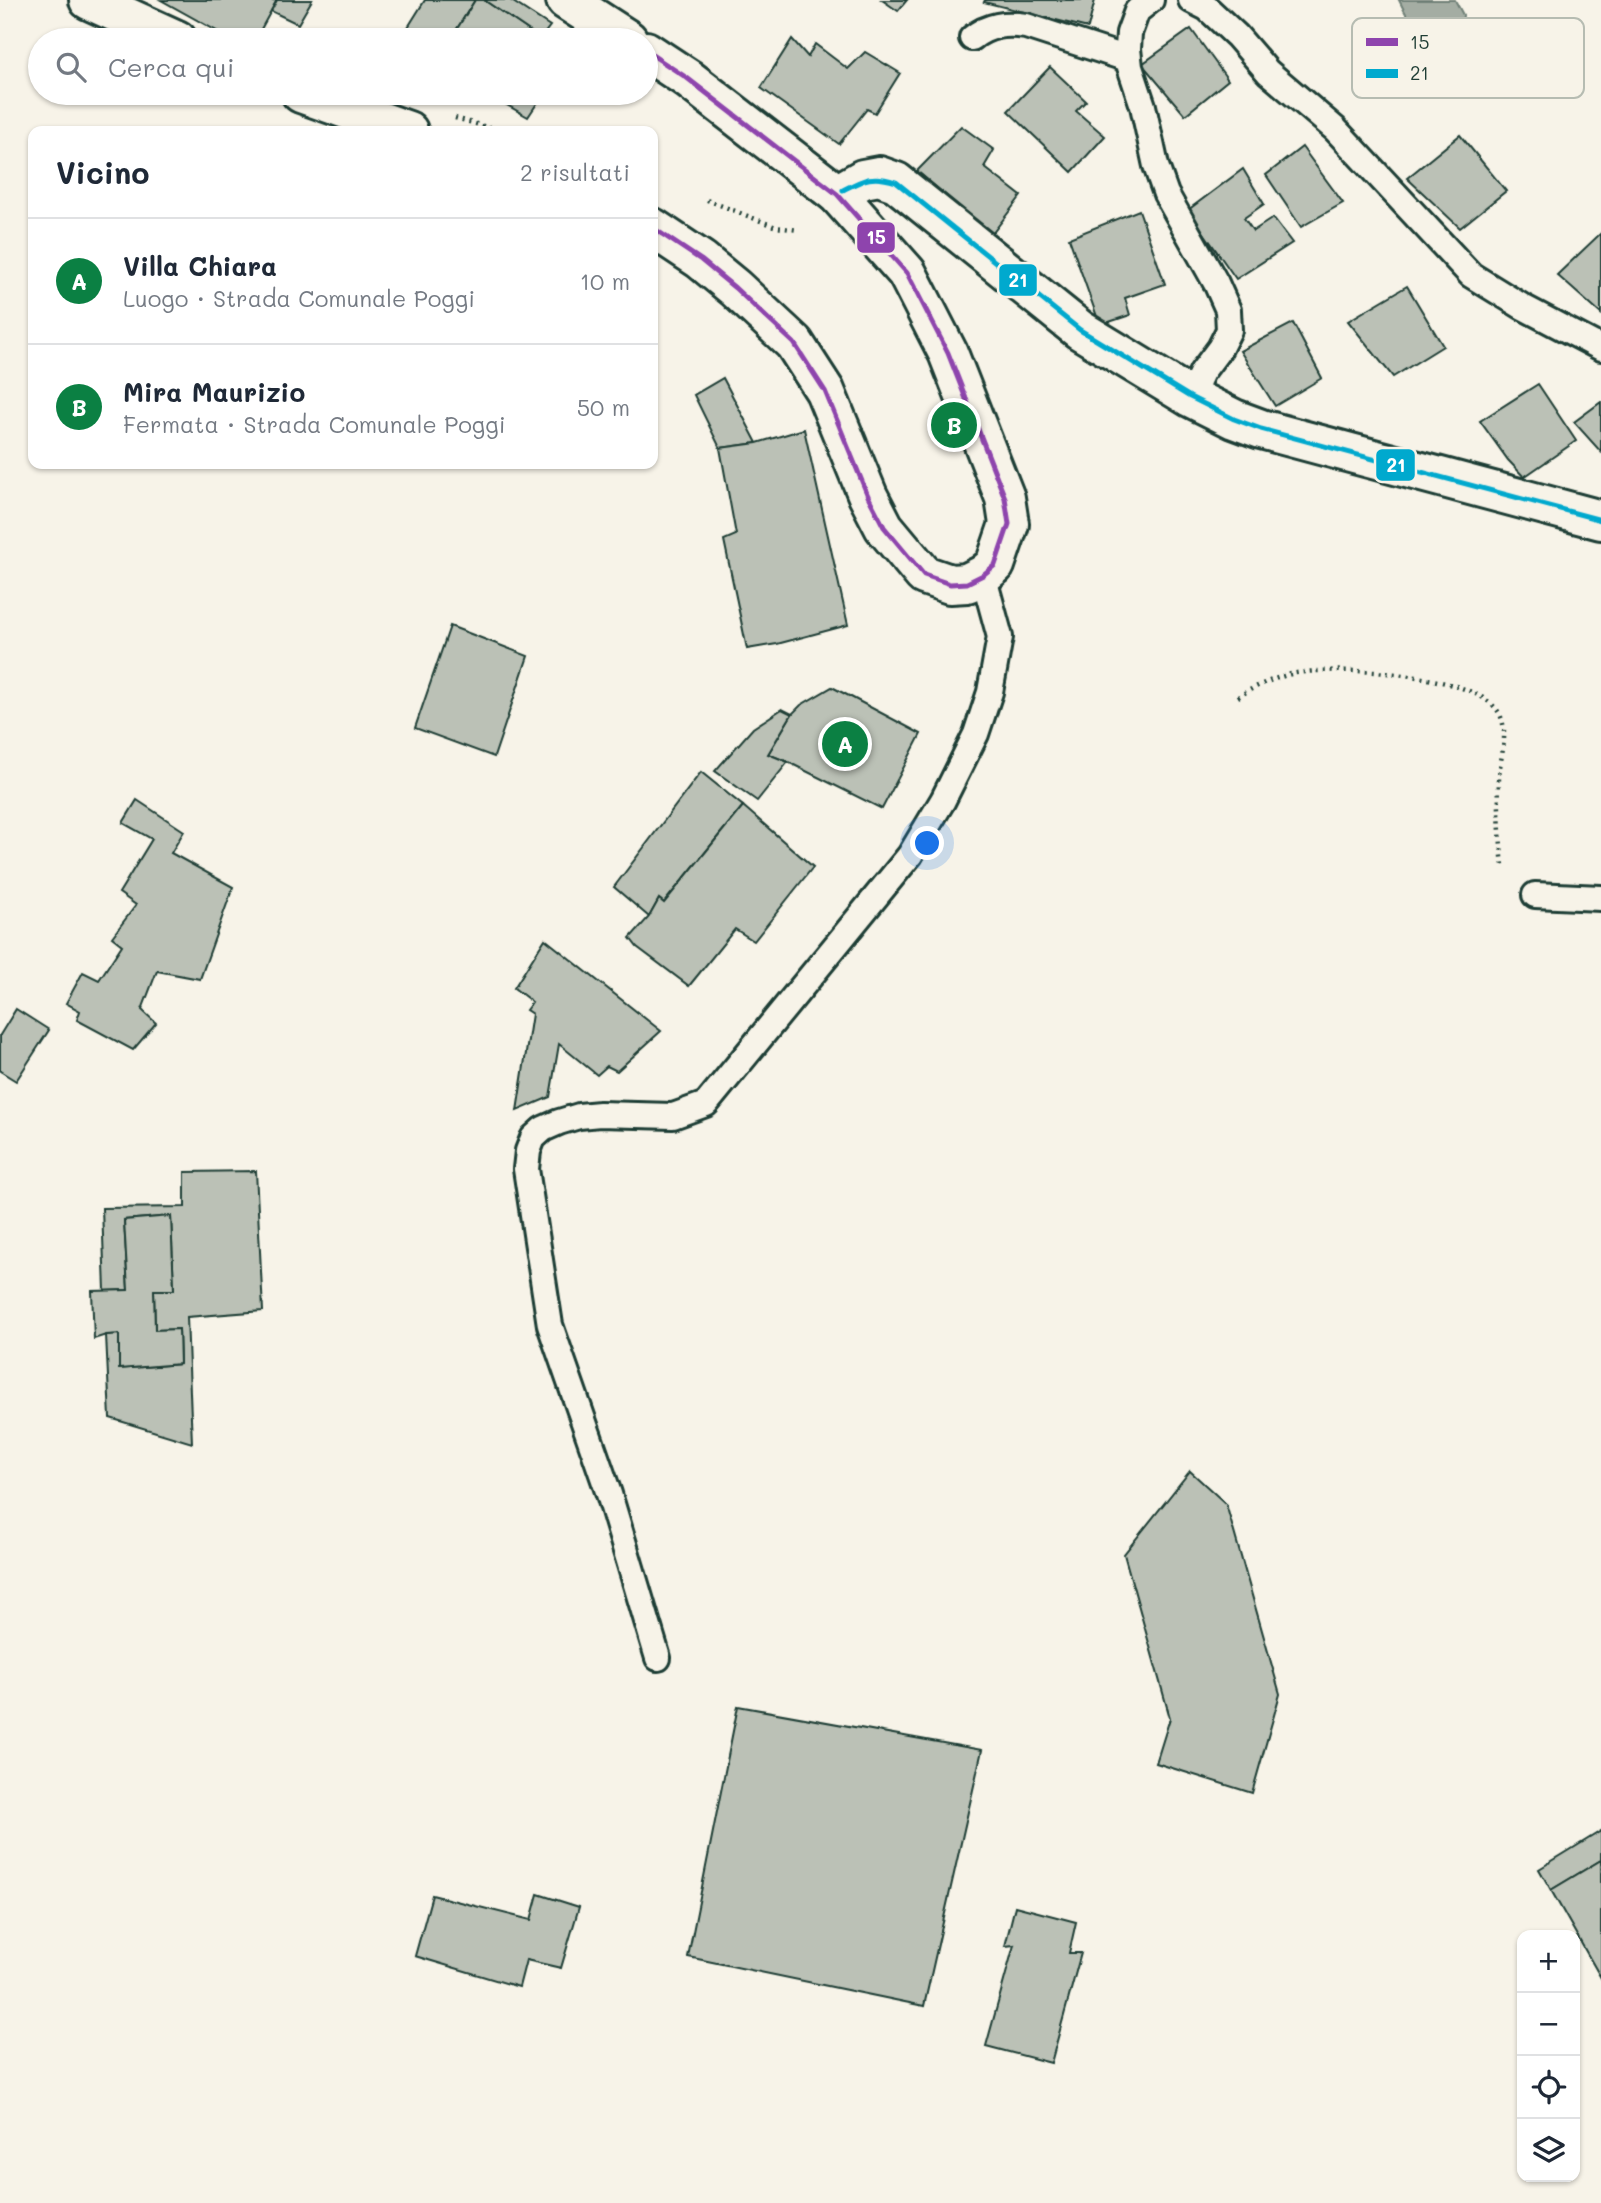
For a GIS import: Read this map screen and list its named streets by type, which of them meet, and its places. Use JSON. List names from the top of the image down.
{
  "lines": ["transit line 15", "transit line 21"],
  "legend": ["15", "21"],
  "page": {
    "search": "Cerca qui",
    "heading": ["Vicino", "2 risultati"],
    "list": [
      {
        "mark": "A",
        "name": "Villa Chiara",
        "note": "Luogo · Strada Comunale Poggi",
        "value": "10 m"
      },
      {
        "mark": "B",
        "name": "Mira Maurizio",
        "note": "Fermata · Strada Comunale Poggi",
        "value": "50 m"
      }
    ],
    "pins": ["B", "A"],
    "map_buttons": ["+", "−"]
  }
}
